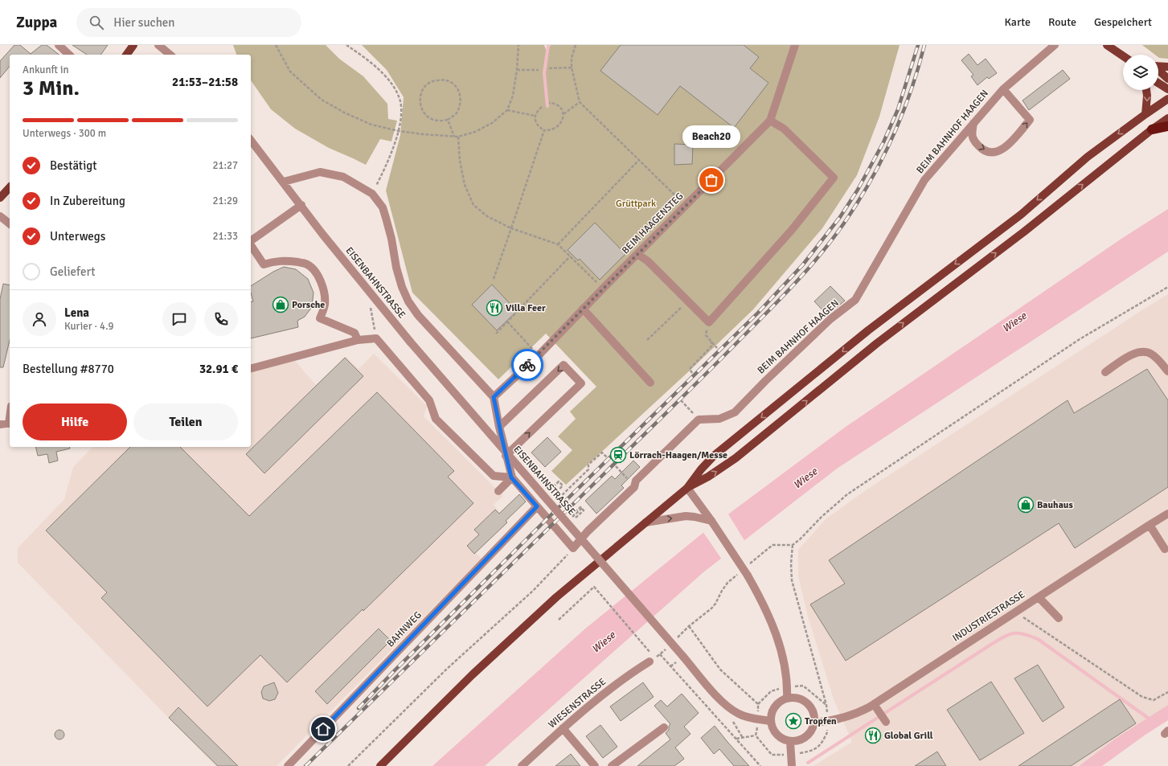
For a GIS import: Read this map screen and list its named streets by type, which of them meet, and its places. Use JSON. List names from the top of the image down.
{
  "streets": {
    "street": [
      "BEIM BAHNHOF HAAGEN",
      "BEIM HAAGENSTEG",
      "EISENBAHNSTRASSE",
      "INDUSTRIESTRASSE",
      "BAHNWEG",
      "WIESENSTRASSE"
    ]
  },
  "crossings": [
    ["EISENBAHNSTRASSE", "INDUSTRIESTRASSE"]
  ],
  "water": ["Wiese"],
  "parks": ["Grüttpark"],
  "places": {
    "other": ["Beach20"],
    "shop": ["Porsche", "Bauhaus"],
    "restaurant": ["Villa Feer", "Global Grill"],
    "station": ["Lörrach-Haagen/Messe"],
    "place": ["Tropfen"]
  },
  "page": {
    "header": "Zuppa",
    "search": "Hier suchen",
    "nav": ["Karte", "Route", "Gespeichert"],
    "heading": ["3 Min.", "Ankunft in", "21:53–21:58"],
    "panel": [
      "Lena",
      "Kurier · 4.9",
      "Bestellung #8770",
      "32.91 €"
    ],
    "bar": "Unterwegs · 300 m",
    "bubble": "Beach20",
    "list": [
      ["Bestätigt", "21:27"],
      ["In Zubereitung", "21:29"],
      ["Unterwegs", "21:33"],
      "Geliefert"
    ],
    "buttons": ["Hilfe", "Teilen"]
  }
}
